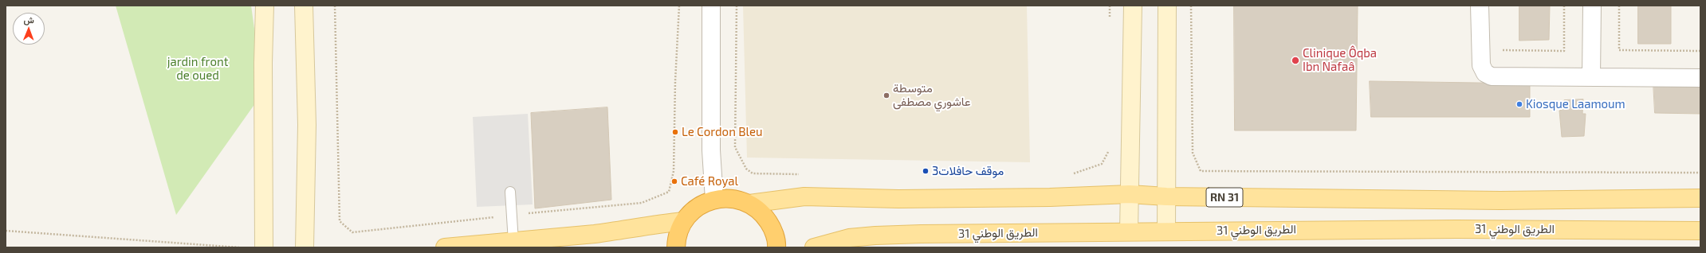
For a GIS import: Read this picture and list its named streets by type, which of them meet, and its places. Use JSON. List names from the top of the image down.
{
  "streets": {
    "main road": ["RN 31", "الطريق الوطني 31"]
  },
  "parks": ["jardin front de oued"],
  "places": [
    "Clinique Ôqba Ibn Nafaâ",
    "متوسطة عاشوري مصطفى",
    "Kiosque Laamoum",
    "Le Cordon Bleu",
    "موقف حافلات3",
    "Café Royal"
  ],
  "north": "top"
}
